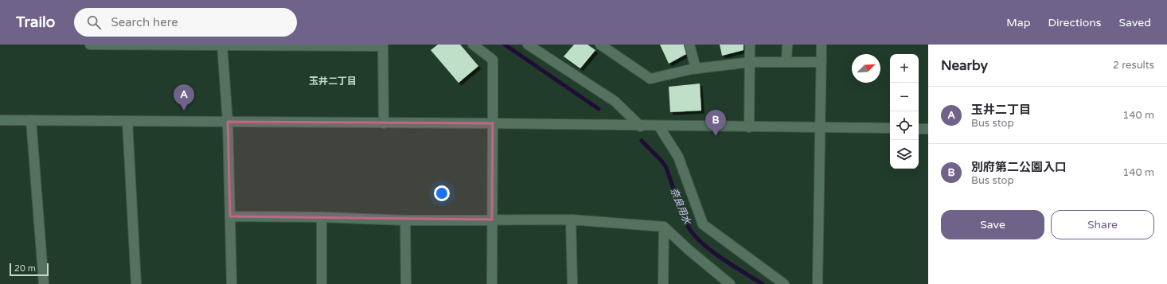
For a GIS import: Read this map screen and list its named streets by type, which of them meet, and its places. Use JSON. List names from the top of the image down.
{
  "districts": ["玉井二丁目"],
  "water": ["奈良用水"],
  "scale_bar": "20 m",
  "north": "top right",
  "page": {
    "header": "Trailo",
    "search": "Search here",
    "nav": ["Map", "Directions", "Saved"],
    "heading": ["Nearby", "2 results"],
    "map_buttons": ["+", "−"],
    "pins": ["A", "B"],
    "list": [
      {
        "mark": "A",
        "name": "玉井二丁目",
        "note": "Bus stop",
        "value": "140 m"
      },
      {
        "mark": "B",
        "name": "別府第二公園入口",
        "note": "Bus stop",
        "value": "140 m"
      }
    ],
    "buttons": ["Save", "Share"],
    "scale": "20 m"
  }
}
